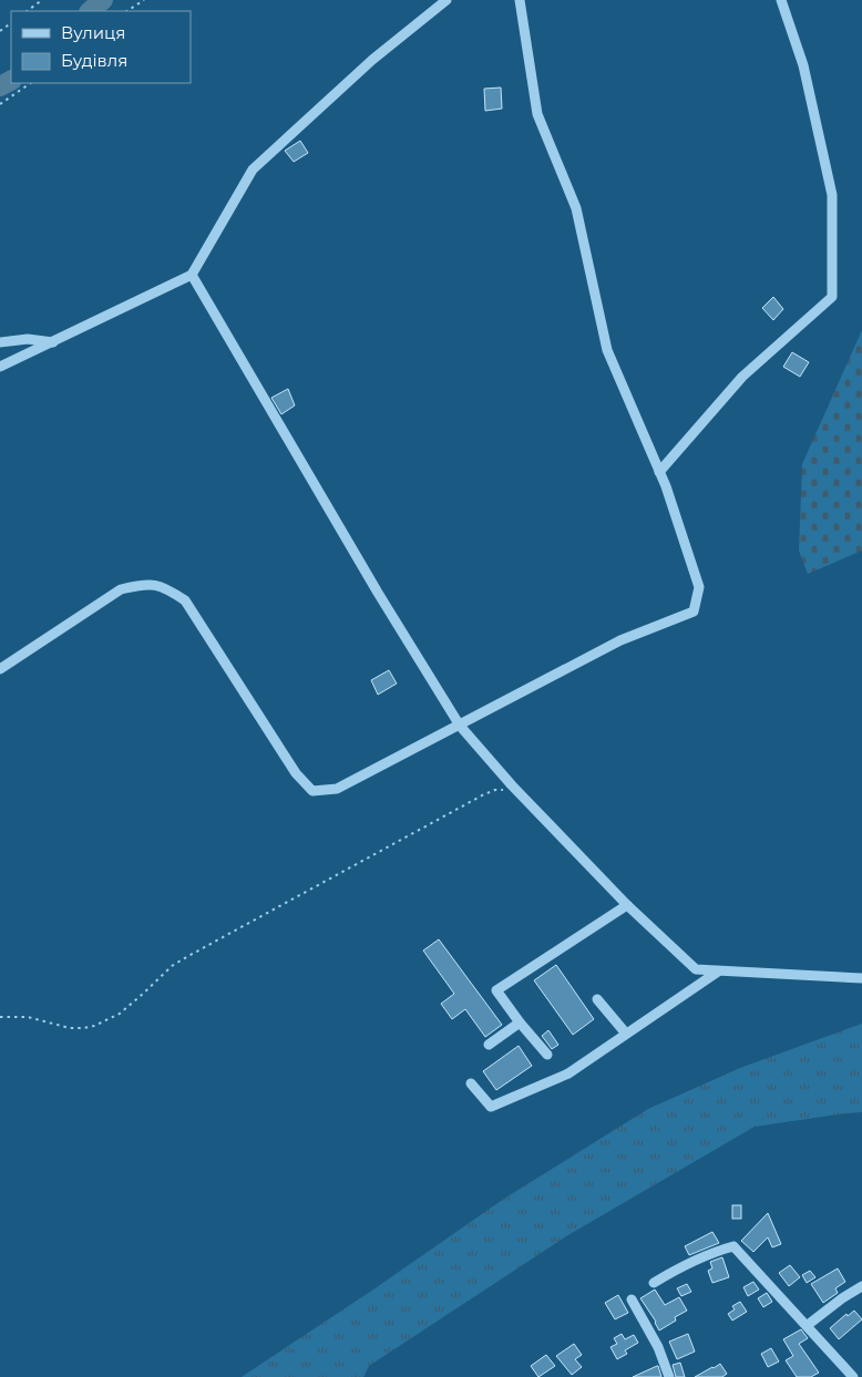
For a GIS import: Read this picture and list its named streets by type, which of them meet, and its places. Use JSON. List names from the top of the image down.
{
  "legend": ["Вулиця", "Будівля"]
}
